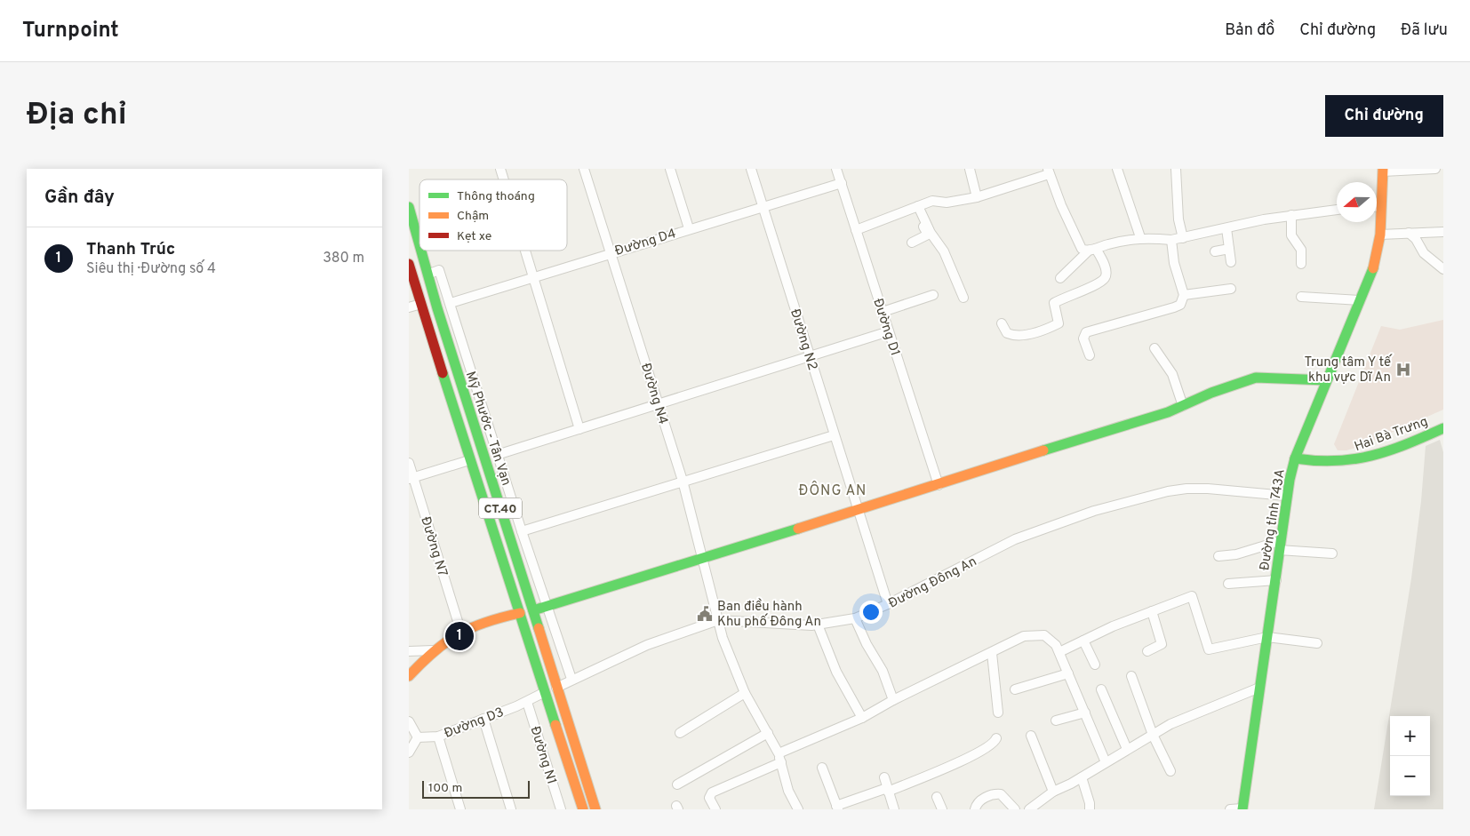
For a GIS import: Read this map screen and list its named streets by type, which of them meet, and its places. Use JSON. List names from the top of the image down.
{
  "streets": {
    "main road": [
      "Mỹ Phước - Tân Vạn",
      "Hai Bà Trưng",
      "CT.40",
      "Đường tỉnh 743A"
    ],
    "street": [
      "Đường D4",
      "Đường D1",
      "Đường N2",
      "Đường N4",
      "Đường N7",
      "Đường Đông An",
      "Đường D3",
      "Đường N1"
    ]
  },
  "crossings": [
    ["Đường D4", "Đường D1"],
    ["Đường D4", "Đường N2"],
    ["Đường D4", "Đường N4"],
    ["Đường N2", "Đường Đông An"],
    ["Đường N4", "Đường Đông An"],
    ["Mỹ Phước - Tân Vạn", "Đường Đông An"],
    ["Mỹ Phước - Tân Vạn", "Đường D3"],
    ["Hai Bà Trưng", "Đường tỉnh 743A"],
    ["Đường tỉnh 743A", "Đường Đông An"],
    ["Đường D3", "Đường N1"]
  ],
  "districts": ["ĐÔNG AN"],
  "places": {
    "hospital": ["Trung tâm Y tế khu vực Dĩ An"],
    "public building": ["Ban điều hành Khu phố Đông An"]
  },
  "legend": ["Thông thoáng", "Chậm", "Kẹt xe"],
  "scale_bar": "100 m",
  "north": "left",
  "page": {
    "header": "Turnpoint",
    "nav": ["Bản đồ", "Chỉ đường", "Đã lưu"],
    "buttons": "Chỉ đường",
    "title": "Địa chỉ",
    "heading": "Gần đây",
    "list": [
      {
        "mark": "1",
        "name": "Thanh Trúc",
        "note": "Siêu thị · Đường số 4",
        "value": "380 m"
      }
    ],
    "pins": "1",
    "map_buttons": ["+", "−"],
    "scale": "100 m"
  }
}
